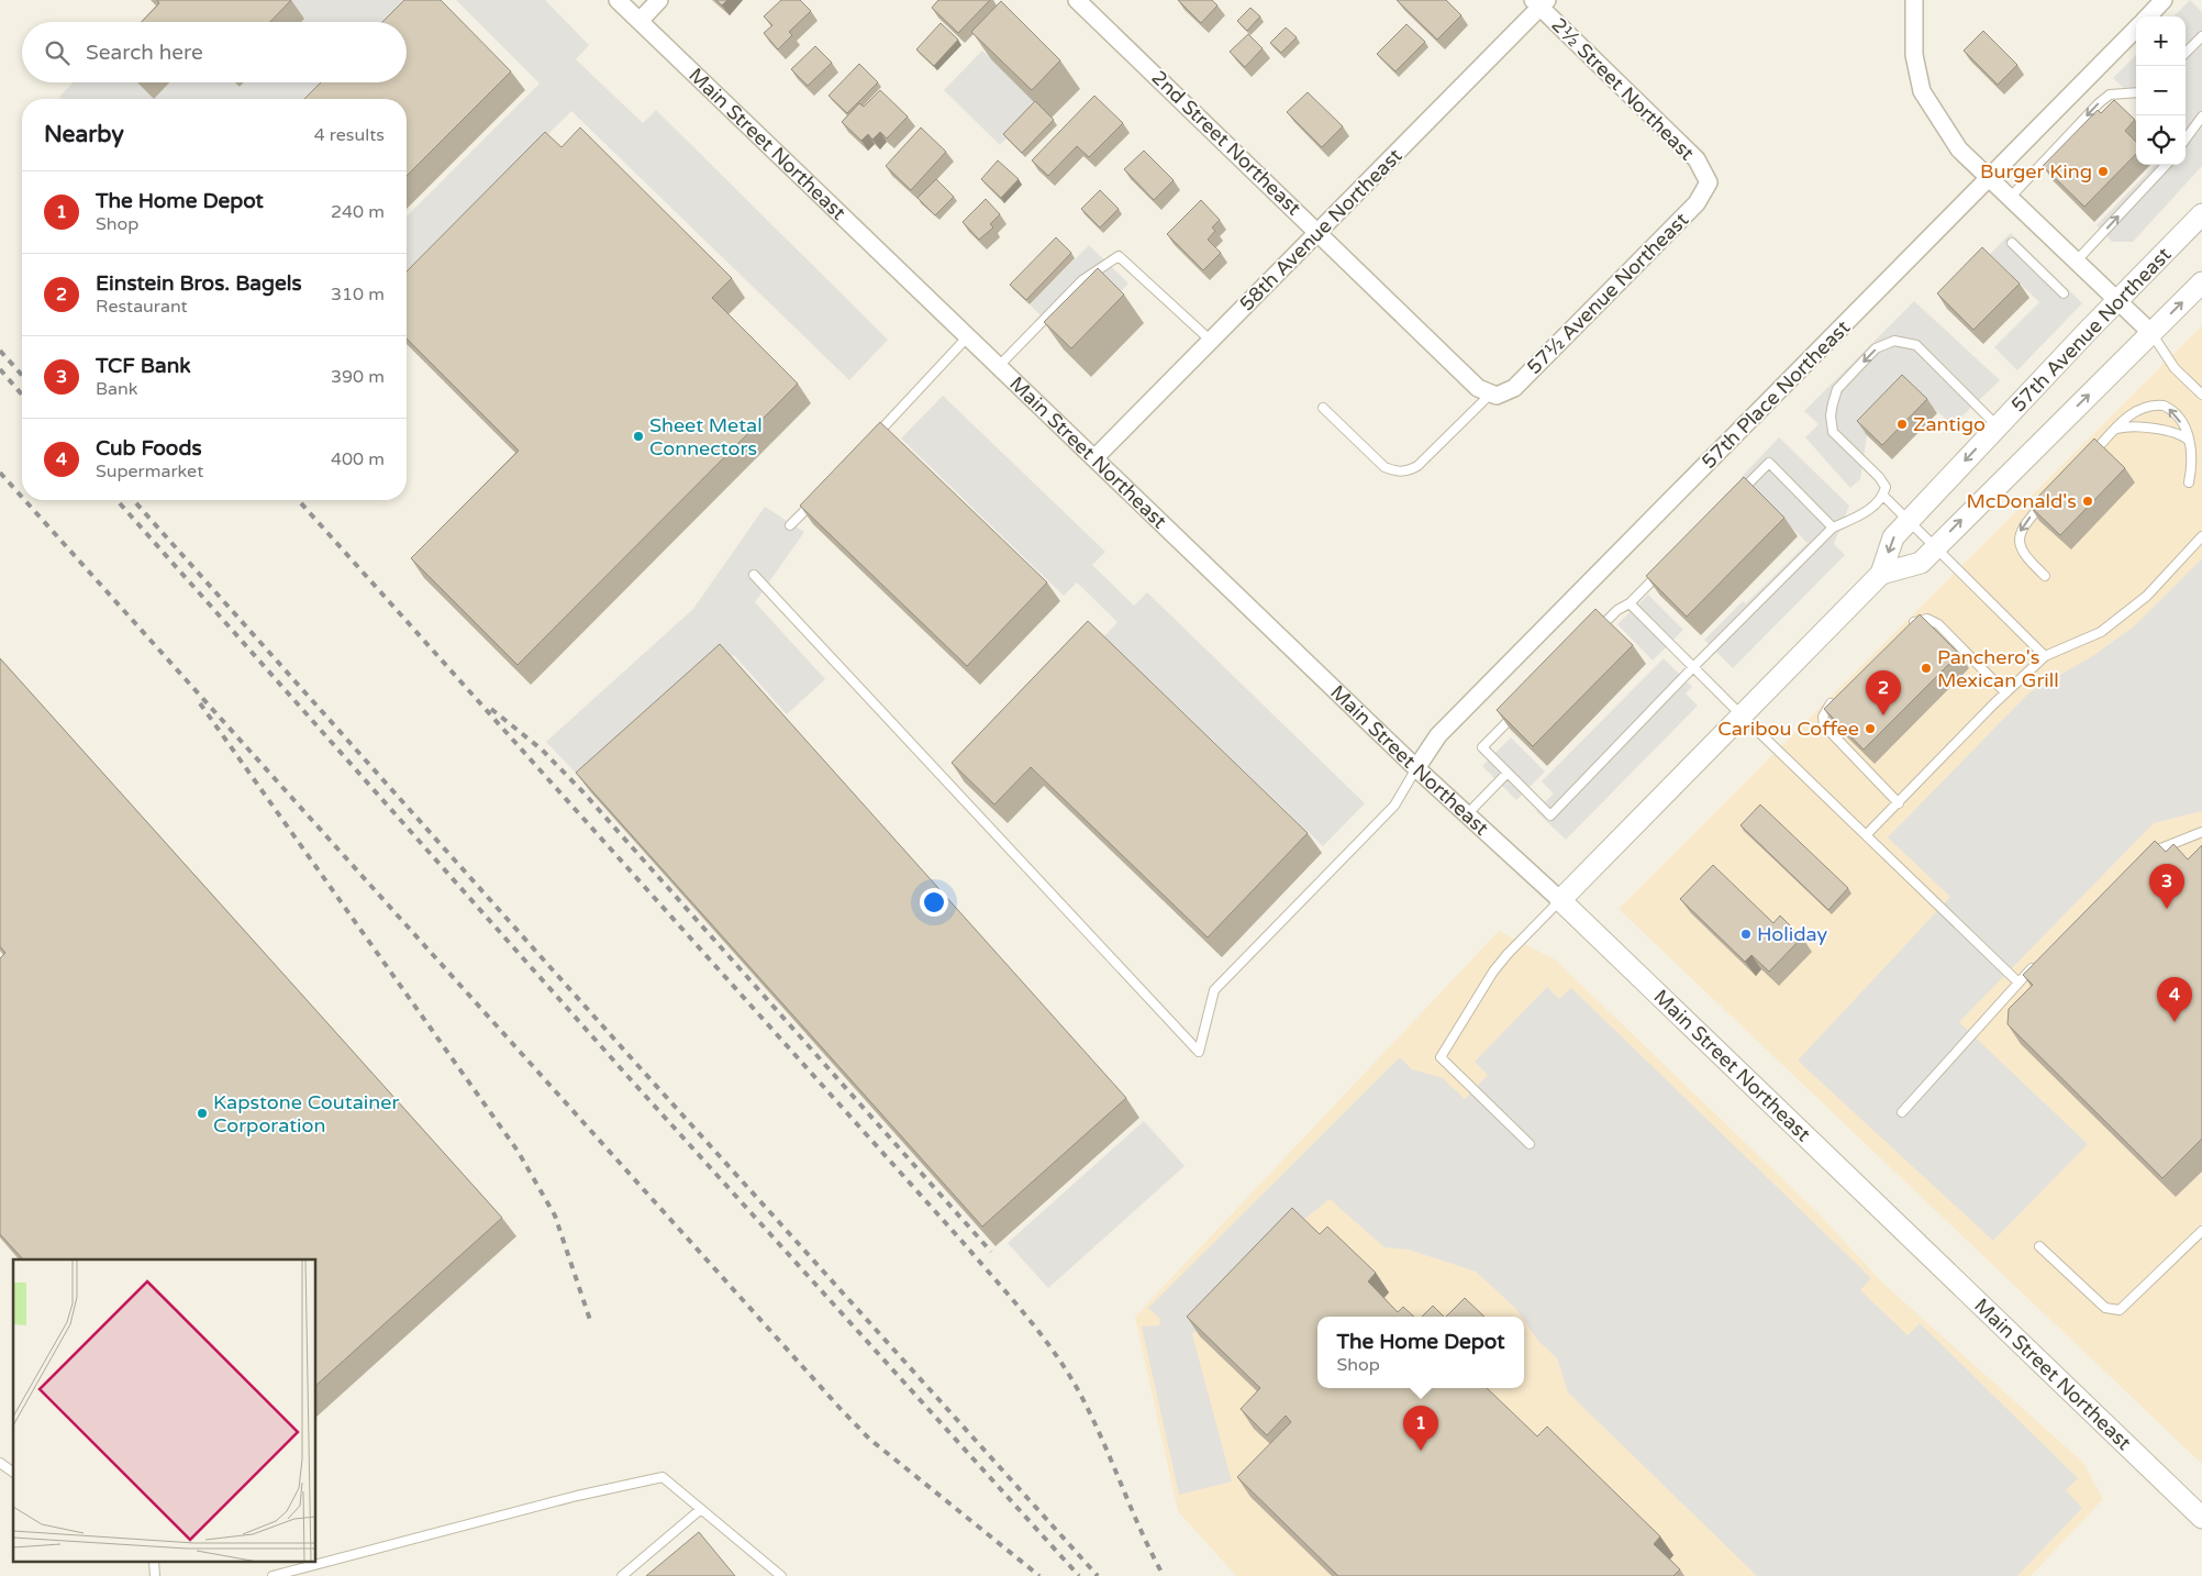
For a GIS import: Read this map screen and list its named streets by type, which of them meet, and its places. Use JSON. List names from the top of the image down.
{
  "streets": {
    "street": [
      "2½ Street Northeast",
      "2nd Street Northeast",
      "Main Street Northeast",
      "58th Avenue Northeast",
      "57½ Avenue Northeast",
      "57th Avenue Northeast",
      "57th Place Northeast"
    ]
  },
  "crossings": [
    ["2½ Street Northeast", "58th Avenue Northeast"],
    ["2½ Street Northeast", "57½ Avenue Northeast"],
    ["2nd Street Northeast", "58th Avenue Northeast"],
    ["2nd Street Northeast", "57½ Avenue Northeast"],
    ["Main Street Northeast", "58th Avenue Northeast"],
    ["Main Street Northeast", "57th Avenue Northeast"],
    ["Main Street Northeast", "57th Place Northeast"]
  ],
  "places": [
    "Burger King",
    "Zantigo",
    "Sheet Metal Connectors",
    "McDonald's",
    "Panchero's Mexican Grill",
    "Caribou Coffee",
    "Holiday",
    "Kapstone Coutainer Corporation"
  ],
  "page": {
    "map_buttons": ["+", "−"],
    "search": "Search here",
    "heading": ["Nearby", "4 results"],
    "list": [
      {
        "mark": "1",
        "name": "The Home Depot",
        "note": "Shop",
        "value": "240 m"
      },
      {
        "mark": "2",
        "name": "Einstein Bros. Bagels",
        "note": "Restaurant",
        "value": "310 m"
      },
      {
        "mark": "3",
        "name": "TCF Bank",
        "note": "Bank",
        "value": "390 m"
      },
      {
        "mark": "4",
        "name": "Cub Foods",
        "note": "Supermarket",
        "value": "400 m"
      }
    ],
    "pins": [
      "2",
      "3",
      "4",
      "1"
    ],
    "popup": ["The Home Depot", "Shop"]
  }
}
